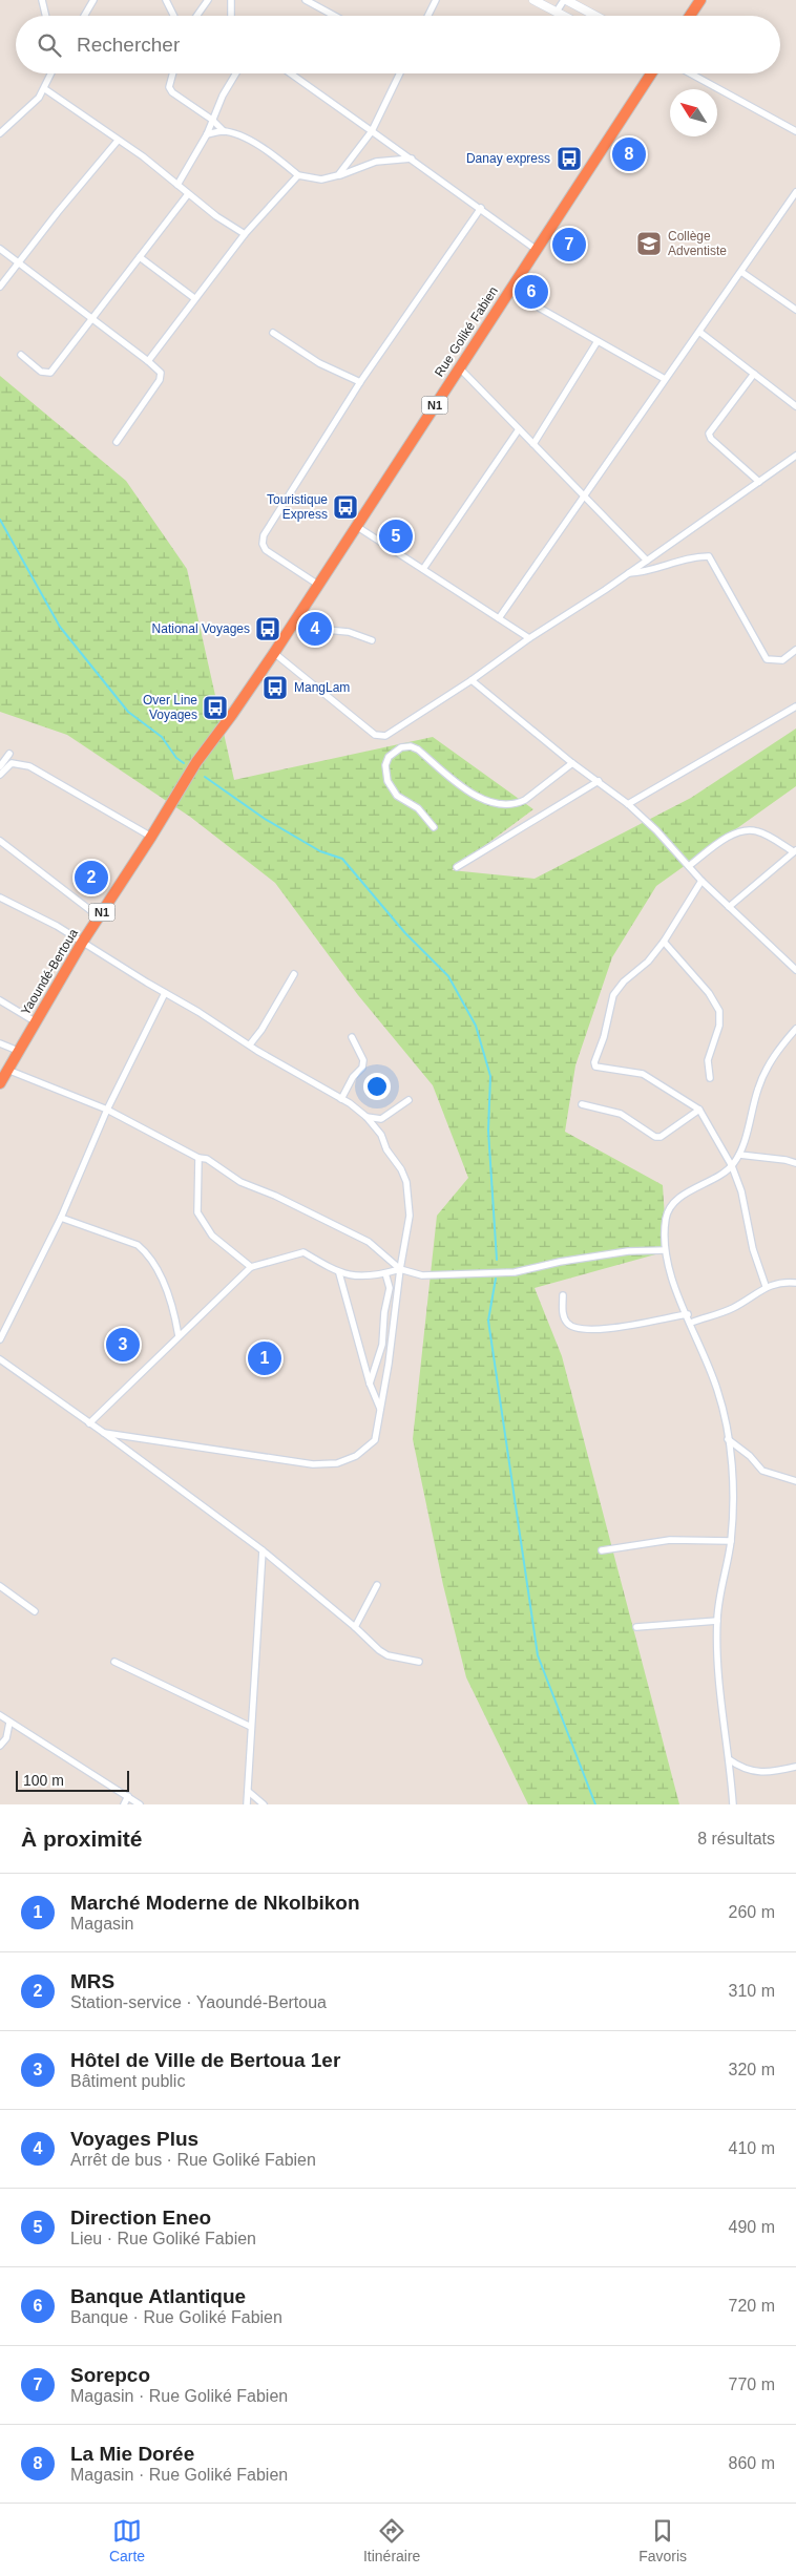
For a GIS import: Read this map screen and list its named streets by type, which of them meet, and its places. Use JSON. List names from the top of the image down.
{
  "streets": {
    "highway": ["Rue Goliké Fabien", "N1", "Yaoundé-Bertoua"]
  },
  "crossings": [
    ["Rue Goliké Fabien", "Yaoundé-Bertoua"]
  ],
  "places": {
    "bus stop": [
      "Danay express",
      "Touristique Express",
      "National Voyages",
      "MangLam",
      "Over Line Voyages"
    ],
    "school or university": ["Collège Adventiste"]
  },
  "scale_bar": "100 m",
  "north": "top left",
  "page": {
    "search": "Rechercher",
    "pins": [
      "8",
      "7",
      "6",
      "5",
      "4",
      "2",
      "3",
      "1"
    ],
    "scale": "100 m",
    "heading": ["À proximité", "8 résultats"],
    "list": [
      {
        "mark": "1",
        "name": "Marché Moderne de Nkolbikon",
        "note": "Magasin",
        "value": "260 m"
      },
      {
        "mark": "2",
        "name": "MRS",
        "note": "Station-service · Yaoundé-Bertoua",
        "value": "310 m"
      },
      {
        "mark": "3",
        "name": "Hôtel de Ville de Bertoua 1er",
        "note": "Bâtiment public",
        "value": "320 m"
      },
      {
        "mark": "4",
        "name": "Voyages Plus",
        "note": "Arrêt de bus · Rue Goliké Fabien",
        "value": "410 m"
      },
      {
        "mark": "5",
        "name": "Direction Eneo",
        "note": "Lieu · Rue Goliké Fabien",
        "value": "490 m"
      },
      {
        "mark": "6",
        "name": "Banque Atlantique",
        "note": "Banque · Rue Goliké Fabien",
        "value": "720 m"
      },
      {
        "mark": "7",
        "name": "Sorepco",
        "note": "Magasin · Rue Goliké Fabien",
        "value": "770 m"
      },
      {
        "mark": "8",
        "name": "La Mie Dorée",
        "note": "Magasin · Rue Goliké Fabien",
        "value": "860 m"
      }
    ],
    "nav": ["Carte", "Itinéraire", "Favoris"]
  }
}
